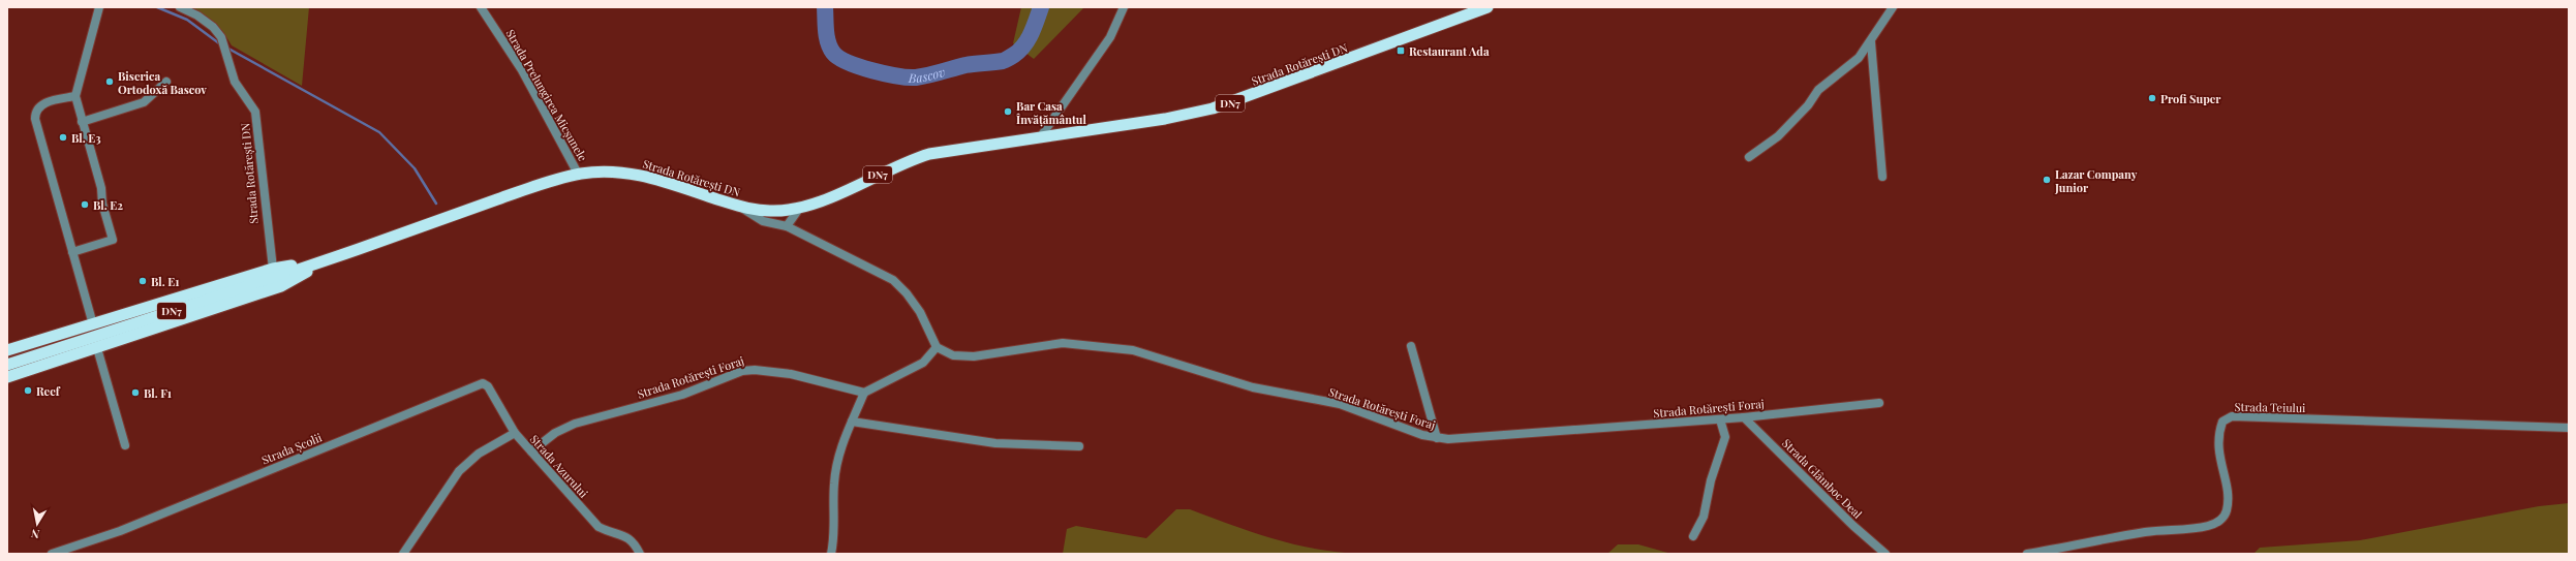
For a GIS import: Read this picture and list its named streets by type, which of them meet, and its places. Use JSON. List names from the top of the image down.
{
  "streets": {
    "highway": ["Strada Rotărești DN", "DN7"],
    "street": [
      "Strada Prelungirea Micșunele",
      "Strada Rotărești Foraj",
      "Strada Teiului",
      "Strada Școlii",
      "Strada Azurului",
      "Strada Glâmboc Deal"
    ]
  },
  "crossings": [
    ["Strada Rotărești DN", "Strada Prelungirea Micșunele"],
    ["Strada Rotărești DN", "DN7"],
    ["Strada Rotărești Foraj", "Strada Azurului"],
    ["Strada Rotărești Foraj", "Strada Glâmboc Deal"],
    ["Strada Școlii", "Strada Azurului"]
  ],
  "water": ["Bascov"],
  "places": {
    "transit": ["Restaurant Ada"],
    "other": [
      "Biserica Ortodoxă Bascov",
      "Profi Super",
      "Bar Casa Învățământul",
      "Bl. E3",
      "Lazar Company Junior",
      "Bl. E2",
      "Bl. E1",
      "Reef",
      "Bl. F1"
    ]
  },
  "north": "bottom"
}
